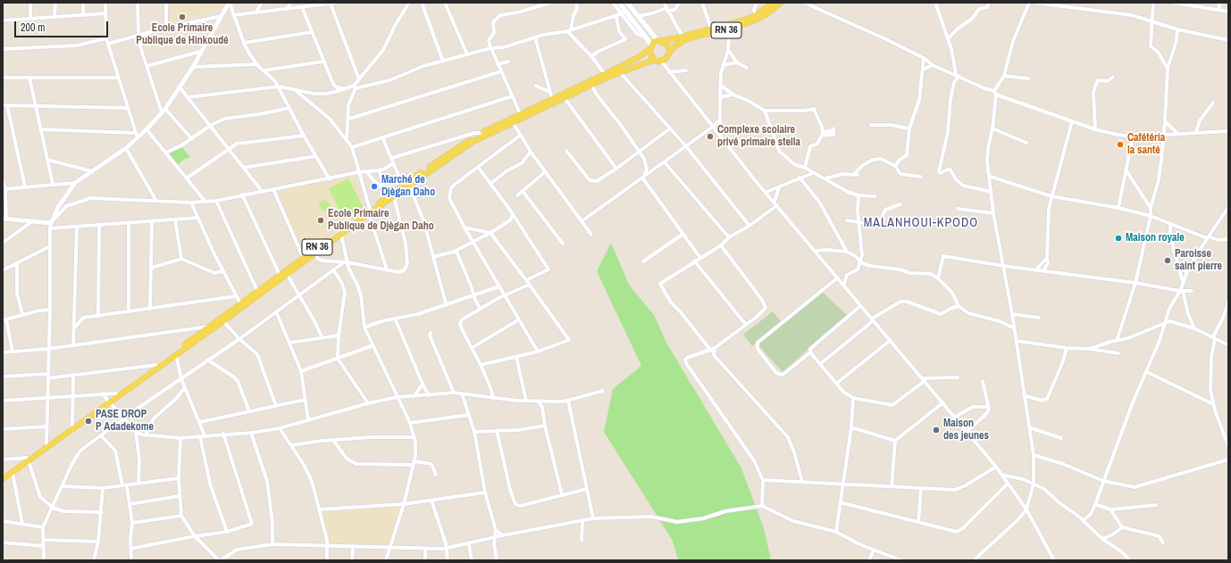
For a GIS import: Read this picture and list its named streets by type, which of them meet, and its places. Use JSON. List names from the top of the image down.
{
  "streets": {
    "main road": ["RN 36"]
  },
  "districts": ["MALANHOUI-KPODO"],
  "places": [
    "Ecole Primaire Publique de Hinkoudé",
    "Complexe scolaire privé primaire stella",
    "Cafétéria la santé",
    "Marché de Djègan Daho",
    "Ecole Primaire Publique de Djègan Daho",
    "Maison royale",
    "Paroisse saint pierre",
    "PASE DROP P Adadekome",
    "Maison des jeunes"
  ],
  "scale_bar": "200 m"
}
